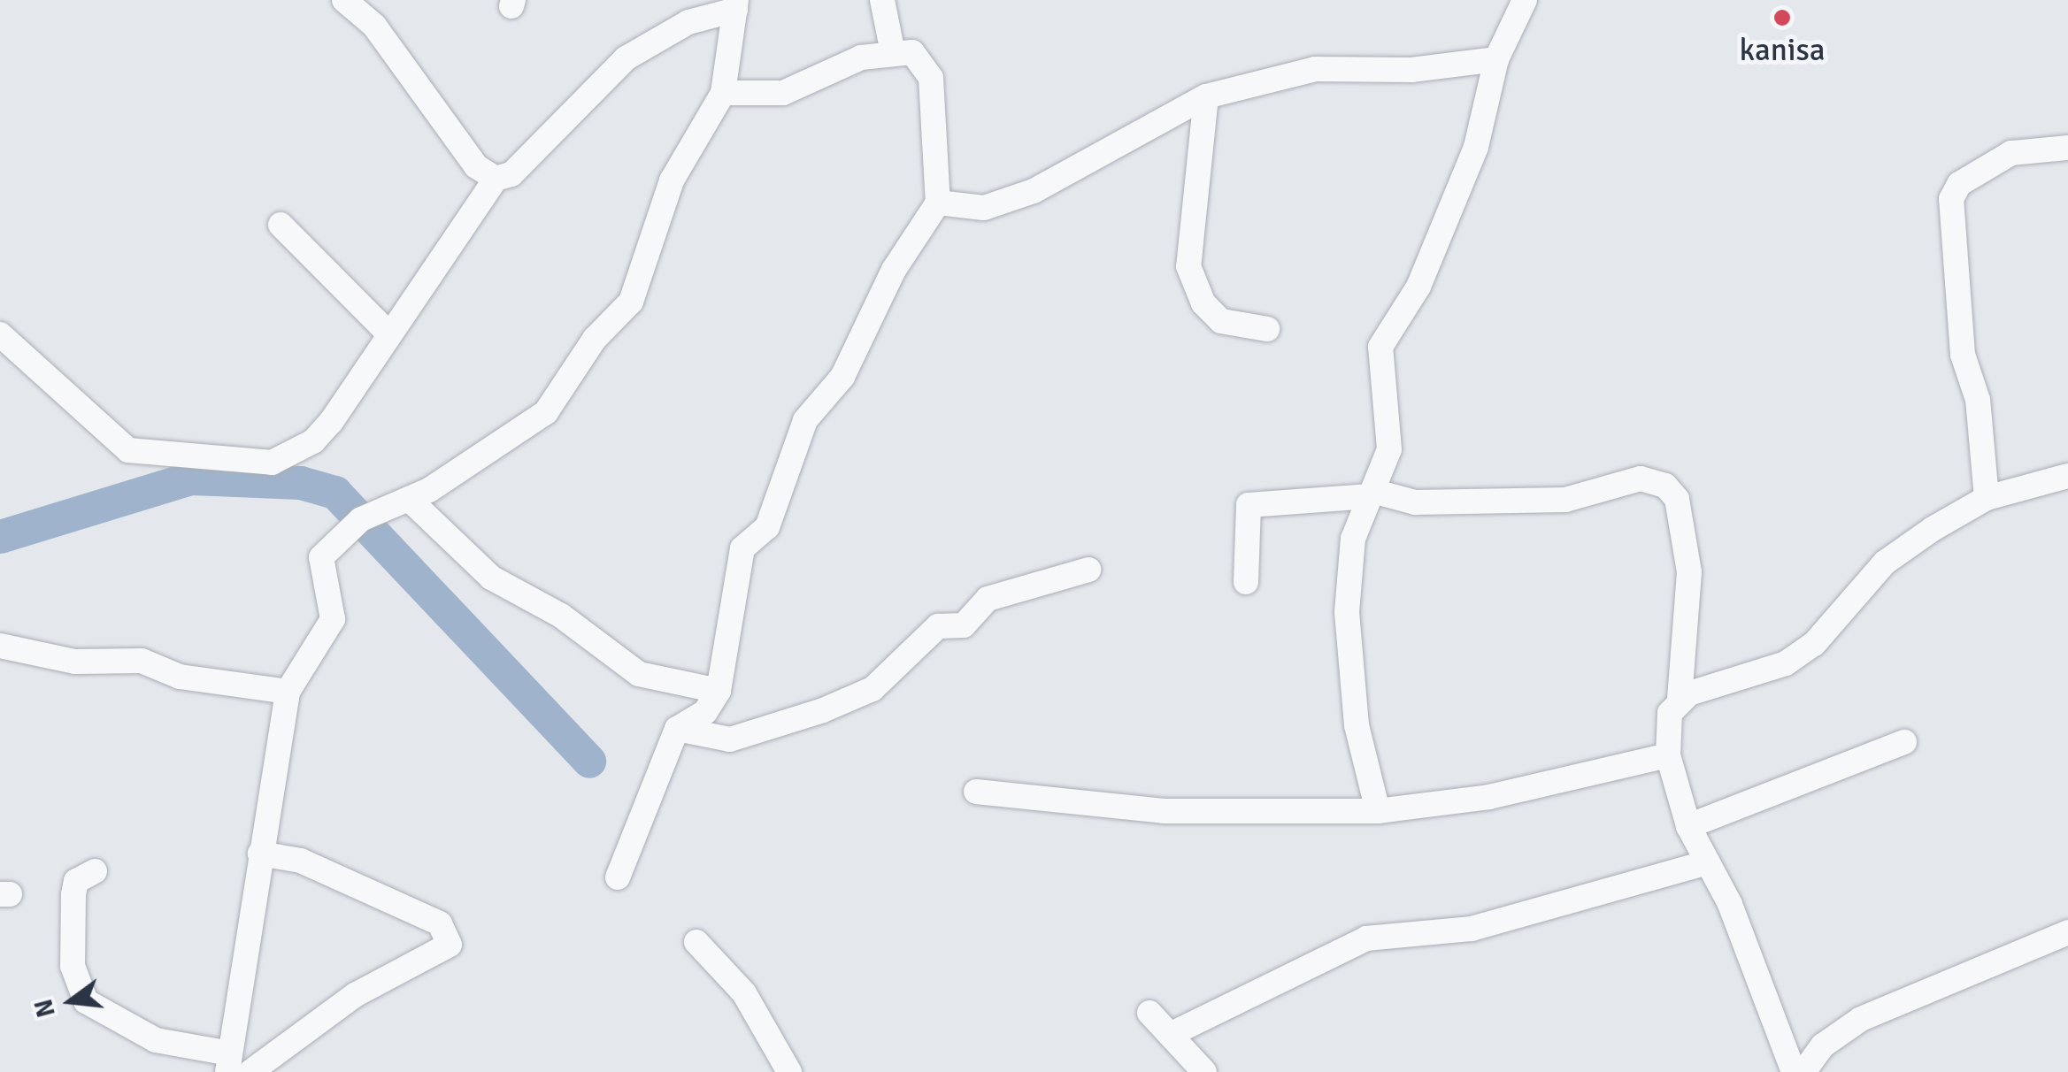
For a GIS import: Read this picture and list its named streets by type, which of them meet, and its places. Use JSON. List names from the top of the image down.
{
  "places": ["kanisa"],
  "north": "left"
}
